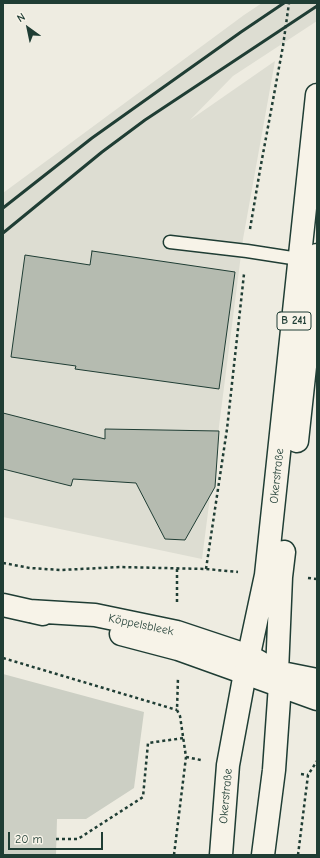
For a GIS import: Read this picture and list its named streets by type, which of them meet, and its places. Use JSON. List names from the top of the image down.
{
  "streets": {
    "main road": ["B 241", "Okerstraße", "Köppelsbleek"]
  },
  "crossings": [
    ["Okerstraße", "Köppelsbleek"]
  ],
  "scale_bar": "20 m",
  "north": "top left"
}
